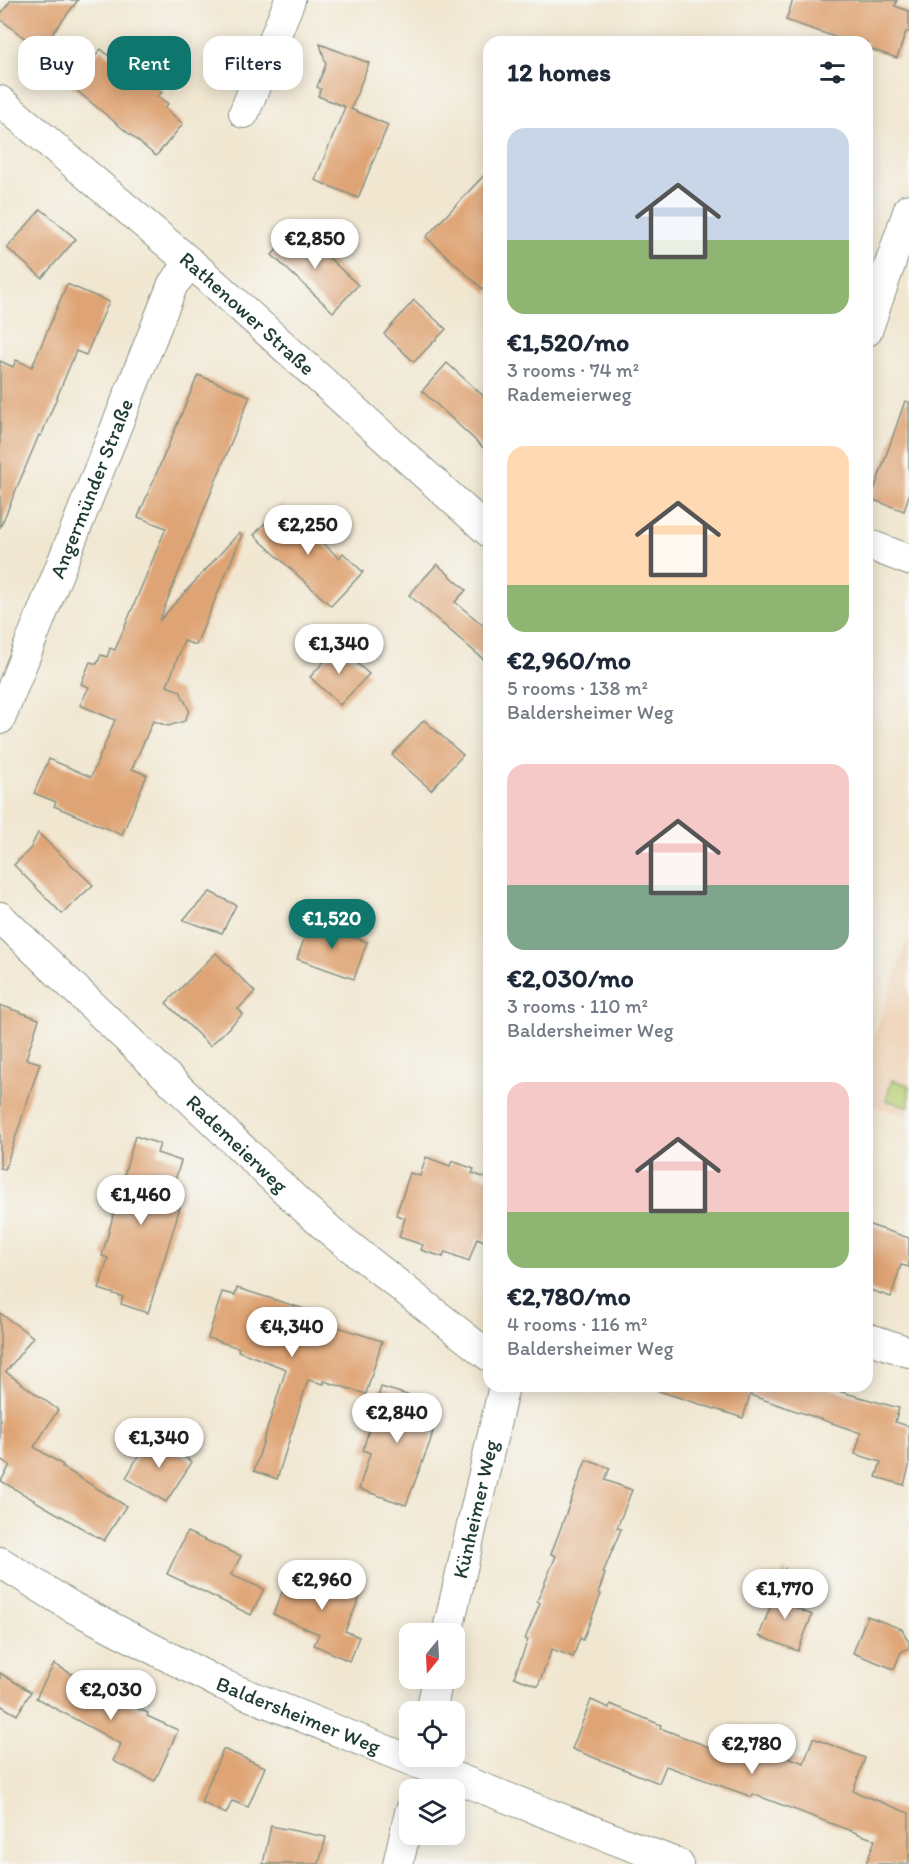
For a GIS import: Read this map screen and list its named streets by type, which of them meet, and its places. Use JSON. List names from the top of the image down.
{
  "streets": {
    "street": [
      "Rathenower Straße",
      "Angermünder Straße",
      "Rademeierweg",
      "Künheimer Weg",
      "Baldersheimer Weg"
    ]
  },
  "crossings": [
    ["Rathenower Straße", "Angermünder Straße"]
  ],
  "north": "bottom",
  "page": {
    "chip": ["Buy", "Rent", "Filters"],
    "heading": "12 homes",
    "list": [
      {
        "name": "€1,520/mo",
        "note": "3 rooms · 74 m² · Rademeierweg"
      },
      {
        "name": "€2,960/mo",
        "note": "5 rooms · 138 m² · Baldersheimer Weg"
      },
      {
        "name": "€2,030/mo",
        "note": "3 rooms · 110 m² · Baldersheimer Weg"
      },
      {
        "name": "€2,780/mo",
        "note": "4 rooms · 116 m² · Baldersheimer Weg"
      }
    ],
    "price": [
      "€2,850",
      "€2,250",
      "€1,340",
      "€1,520",
      "€1,460",
      "€4,340",
      "€2,840",
      "€1,340",
      "€2,960",
      "€1,770",
      "€2,030",
      "€2,780"
    ]
  }
}
